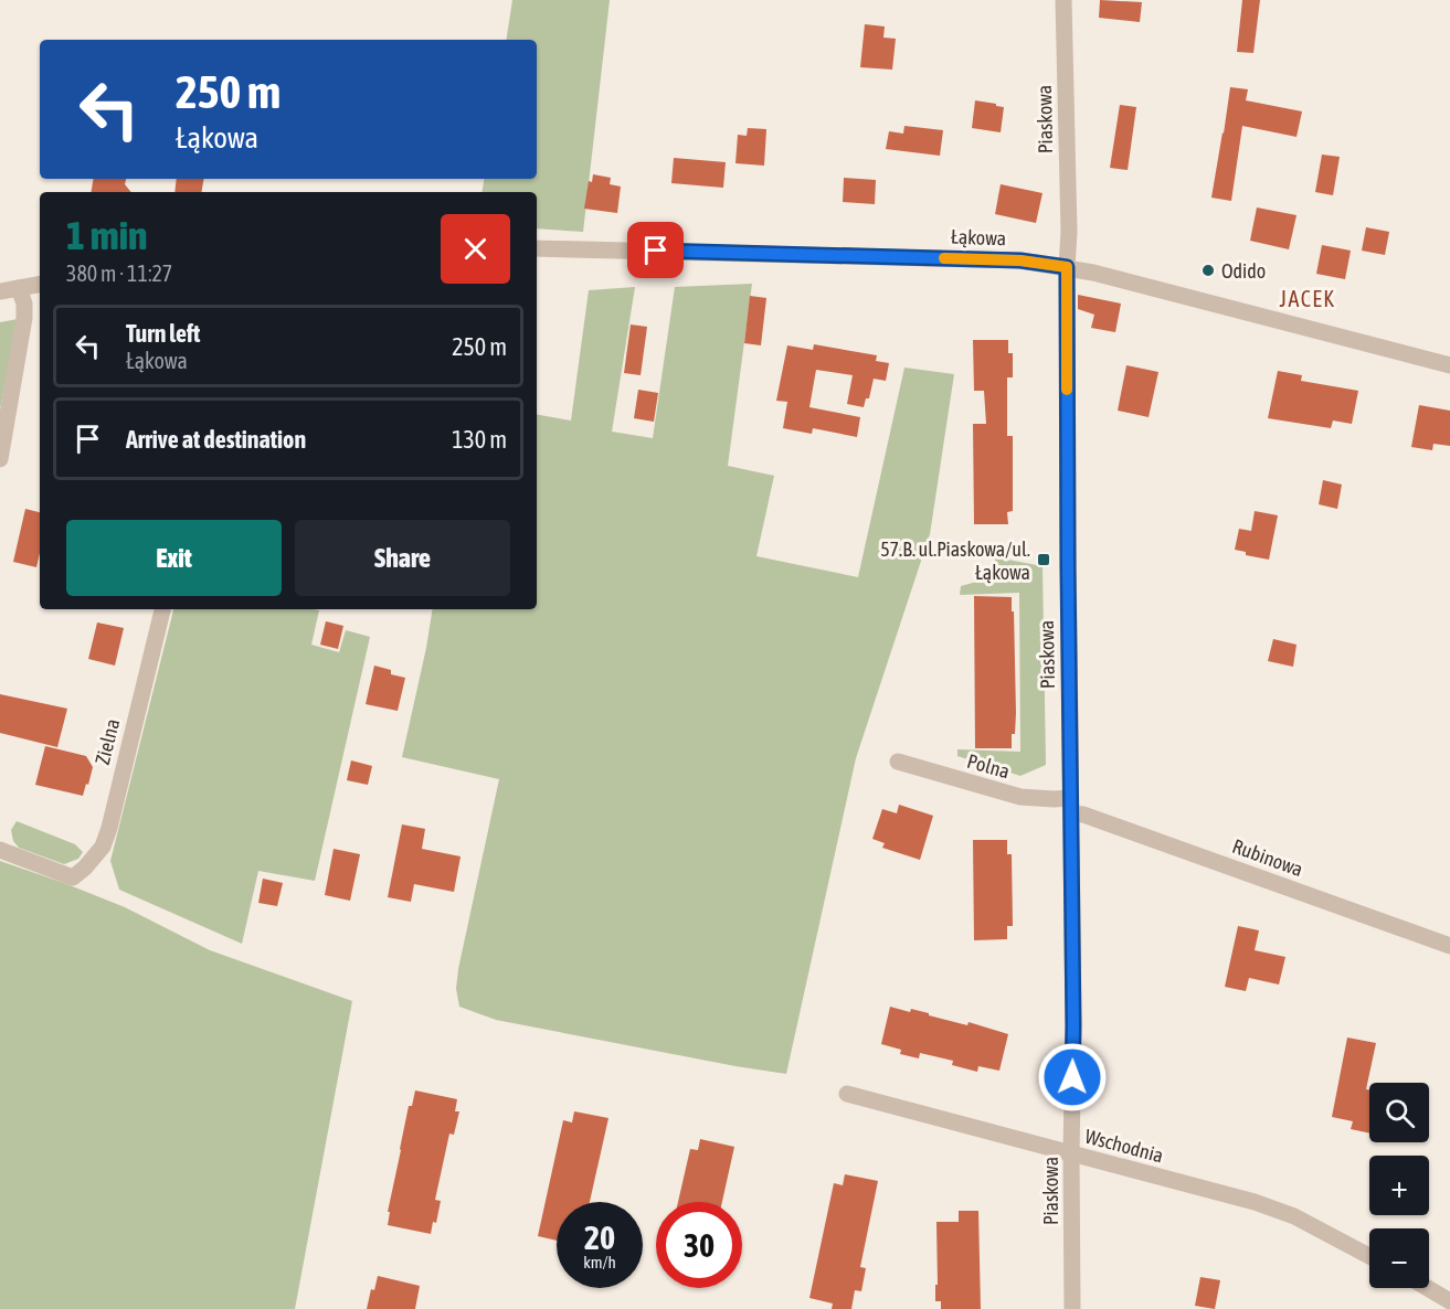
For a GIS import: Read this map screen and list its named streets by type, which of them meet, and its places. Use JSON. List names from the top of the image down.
{
  "streets": {
    "street": [
      "Piaskowa",
      "Łąkowa",
      "Zielna",
      "Polna",
      "Rubinowa",
      "Wschodnia"
    ]
  },
  "crossings": [
    ["Piaskowa", "Łąkowa"],
    ["Piaskowa", "Polna"],
    ["Piaskowa", "Rubinowa"],
    ["Piaskowa", "Wschodnia"],
    ["Polna", "Rubinowa"]
  ],
  "districts": ["JACEK"],
  "places": {
    "other": ["Odido"],
    "transit": ["57.B. ul.Piaskowa/ul. Łąkowa"]
  },
  "page": {
    "turn": ["250 m", "Łąkowa"],
    "heading": ["1 min", "380 m · 11:27"],
    "list": [
      {
        "name": "Turn left",
        "note": "Łąkowa",
        "value": "250 m"
      },
      {
        "name": "Arrive at destination",
        "value": "130 m"
      }
    ],
    "buttons": ["Exit", "Share"],
    "map_buttons": ["+", "−"],
    "speed": "20 km/h",
    "limit": "30"
  }
}
